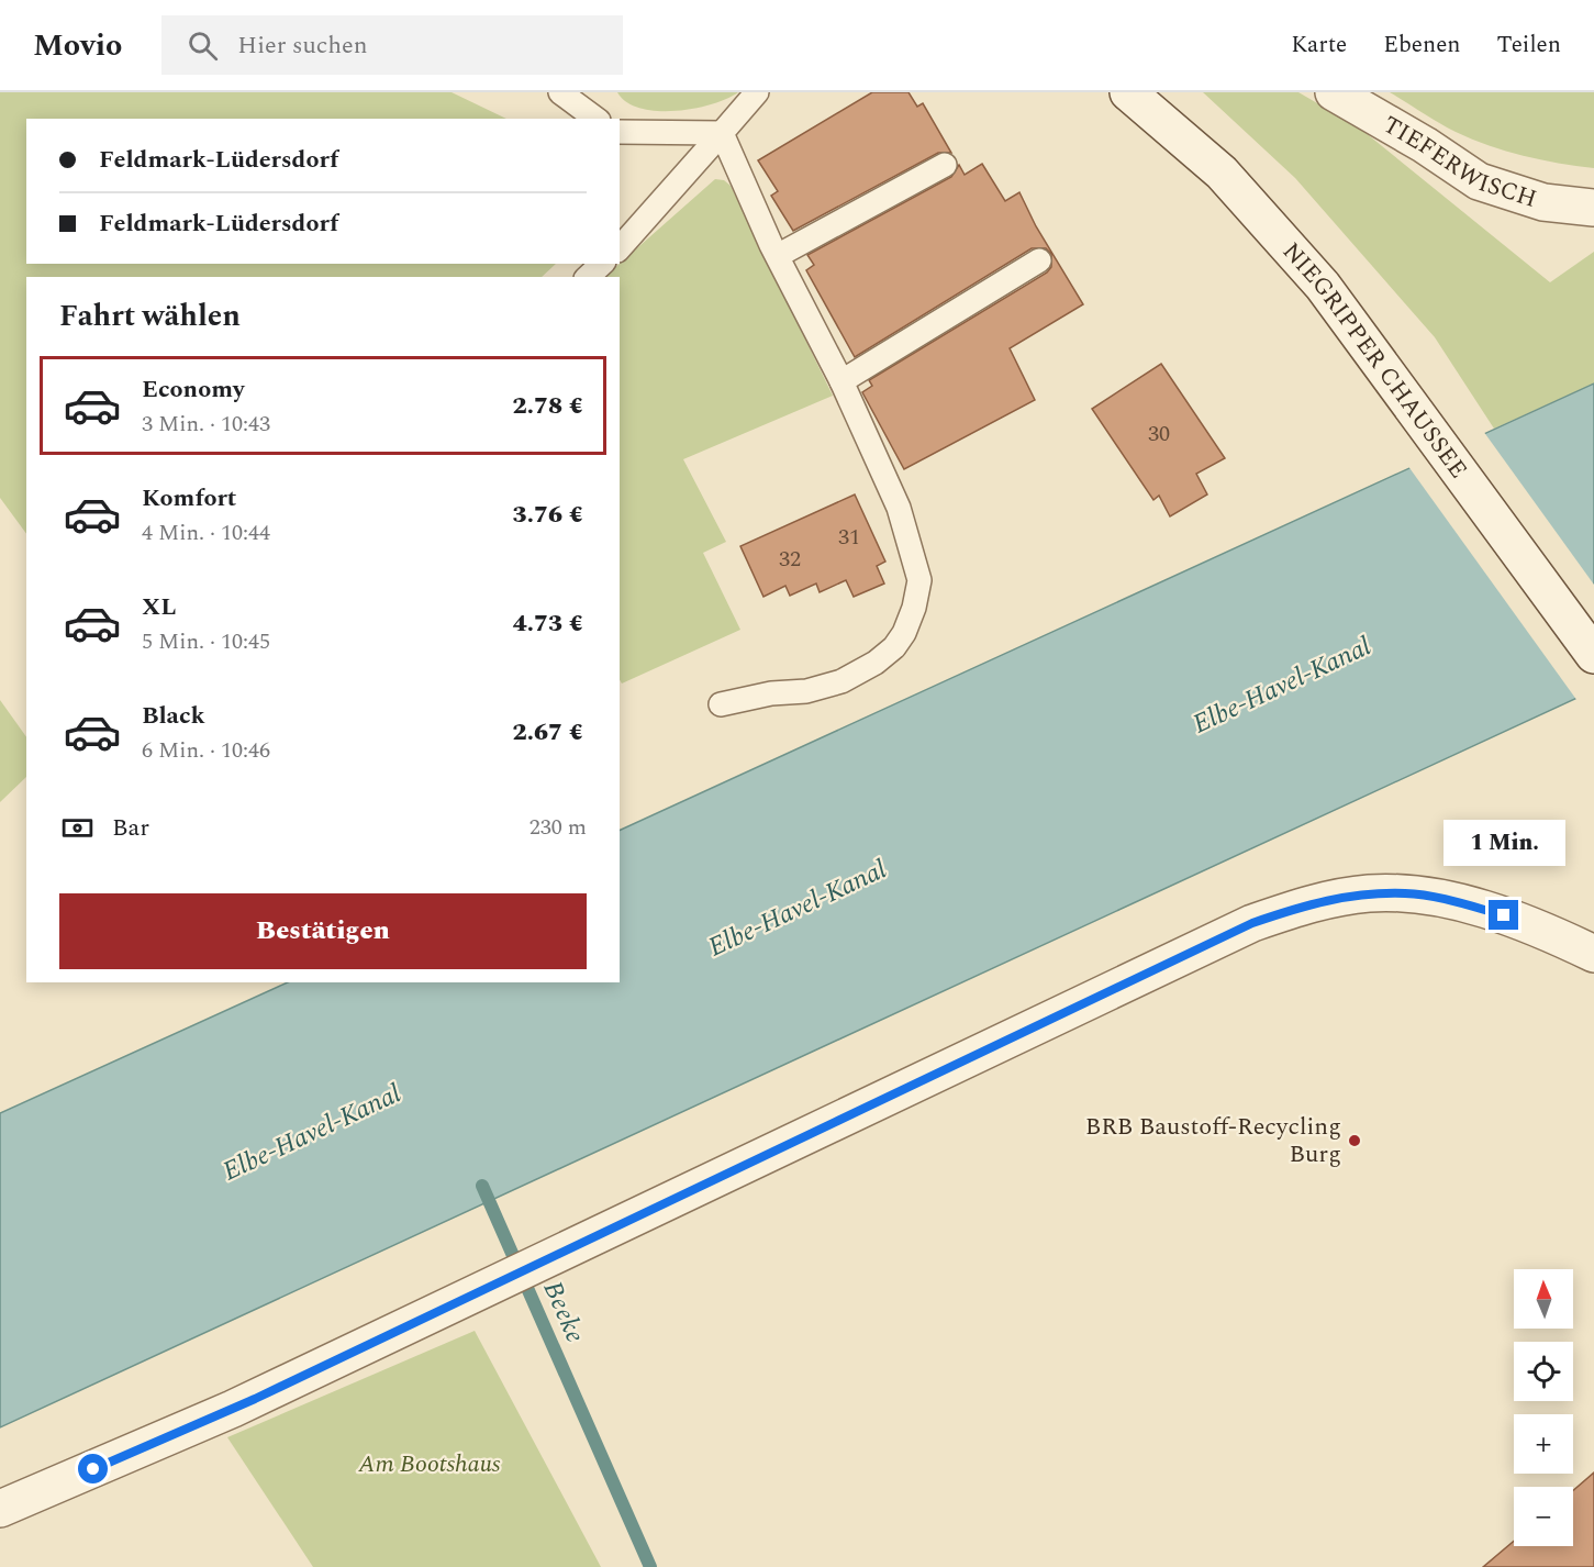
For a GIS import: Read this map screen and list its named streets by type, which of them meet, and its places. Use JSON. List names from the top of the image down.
{
  "streets": {
    "street": ["TIEFERWISCH", "NIEGRIPPER CHAUSSEE"]
  },
  "water": ["Elbe-Havel-Kanal", "Beeke"],
  "parks": ["Am Bootshaus"],
  "places": ["BRB Baustoff-Recycling Burg"],
  "house_numbers": ["30", "31", "32"],
  "north": "top",
  "page": {
    "header": "Movio",
    "search": "Hier suchen",
    "nav": ["Karte", "Ebenen", "Teilen"],
    "banner": ["Feldmark-Lüdersdorf", "Feldmark-Lüdersdorf"],
    "heading": "Fahrt wählen",
    "list": [
      {
        "name": "Economy",
        "note": "3 Min. · 10:43",
        "value": "2.78 €"
      },
      {
        "name": "Komfort",
        "note": "4 Min. · 10:44",
        "value": "3.76 €"
      },
      {
        "name": "XL",
        "note": "5 Min. · 10:45",
        "value": "4.73 €"
      },
      {
        "name": "Black",
        "note": "6 Min. · 10:46",
        "value": "2.67 €"
      }
    ],
    "pay": ["Bar", "230 m"],
    "bubble": "1 Min.",
    "buttons": "Bestätigen",
    "map_buttons": ["+", "−"]
  }
}
